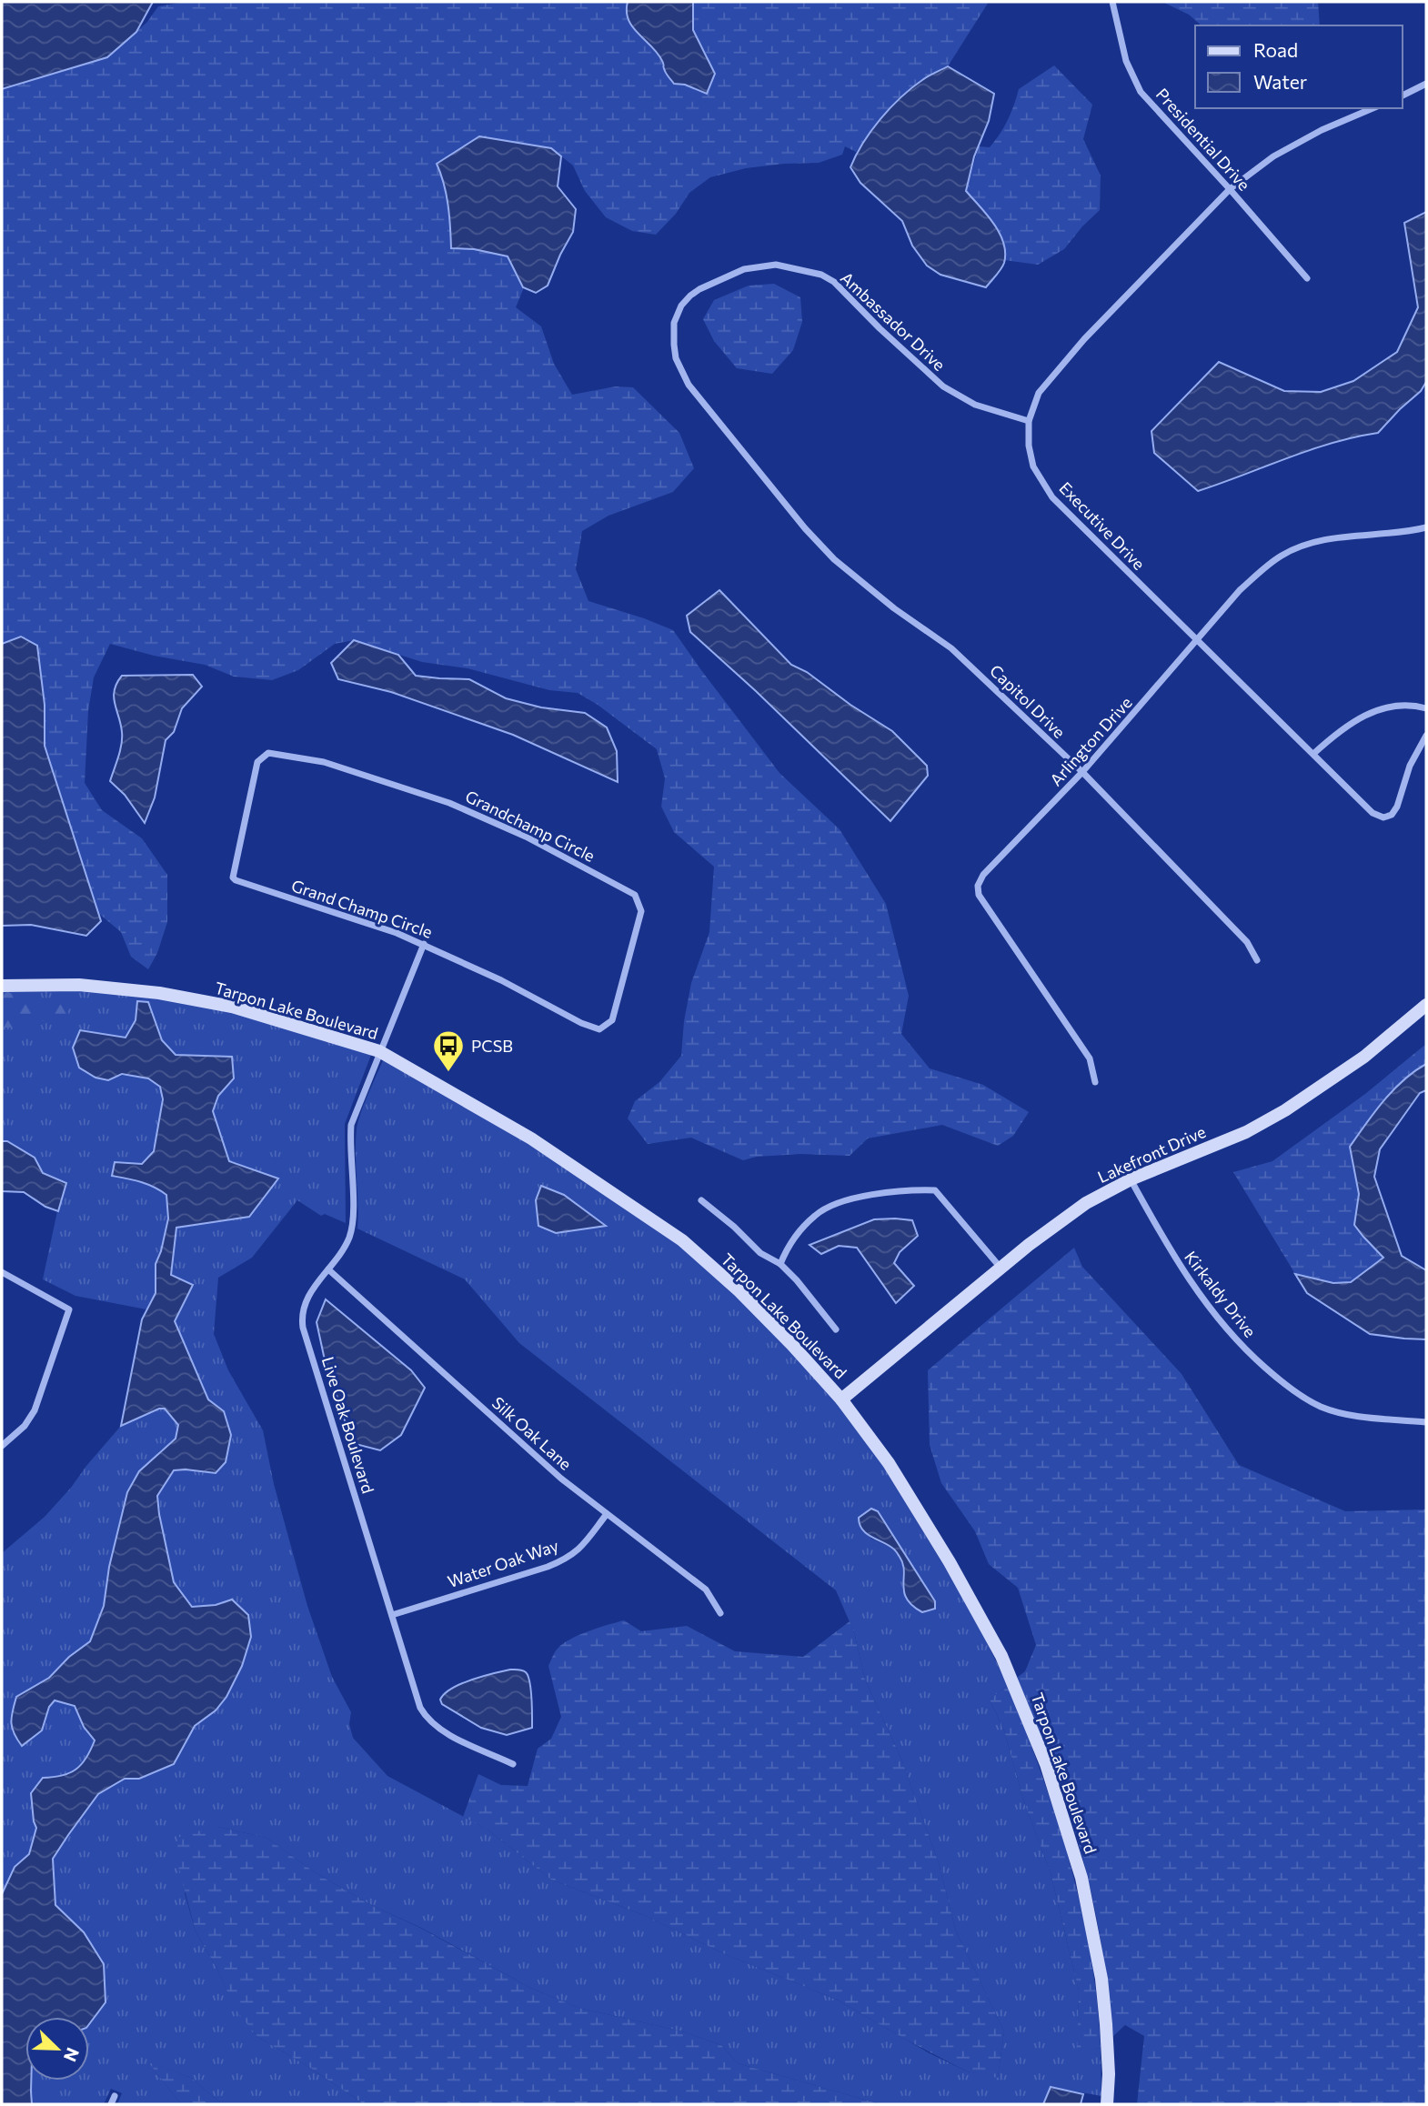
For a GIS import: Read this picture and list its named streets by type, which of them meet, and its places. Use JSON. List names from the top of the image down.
{
  "streets": {
    "street": [
      "Presidential Drive",
      "Ambassador Drive",
      "Executive Drive",
      "Capitol Drive",
      "Arlington Drive",
      "Grandchamp Circle",
      "Grand Champ Circle",
      "Tarpon Lake Boulevard",
      "Lakefront Drive",
      "Kirkaldy Drive",
      "Live Oak Boulevard",
      "Silk Oak Lane",
      "Water Oak Way"
    ]
  },
  "crossings": [
    ["Presidential Drive", "Executive Drive"],
    ["Ambassador Drive", "Executive Drive"],
    ["Ambassador Drive", "Capitol Drive"],
    ["Executive Drive", "Arlington Drive"],
    ["Capitol Drive", "Arlington Drive"],
    ["Grandchamp Circle", "Grand Champ Circle"],
    ["Grand Champ Circle", "Live Oak Boulevard"],
    ["Tarpon Lake Boulevard", "Lakefront Drive"],
    ["Tarpon Lake Boulevard", "Live Oak Boulevard"],
    ["Lakefront Drive", "Kirkaldy Drive"],
    ["Live Oak Boulevard", "Silk Oak Lane"],
    ["Live Oak Boulevard", "Water Oak Way"],
    ["Silk Oak Lane", "Water Oak Way"]
  ],
  "places": {
    "bus stop": ["PCSB"]
  },
  "legend": ["Road", "Water"],
  "north": "bottom right"
}
